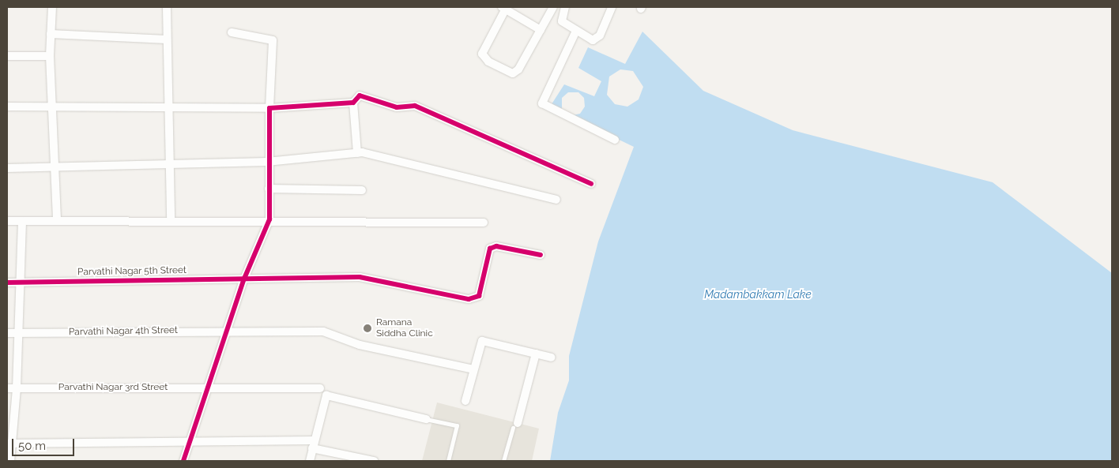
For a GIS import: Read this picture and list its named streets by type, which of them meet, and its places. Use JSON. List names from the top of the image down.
{
  "streets": {
    "street": ["Parvathi Nagar 5th Street", "Parvathi Nagar 4th Street", "Parvathi Nagar 3rd Street"]
  },
  "water": ["Madambakkam Lake"],
  "places": ["Ramana Siddha Clinic"],
  "scale_bar": "50 m"
}
